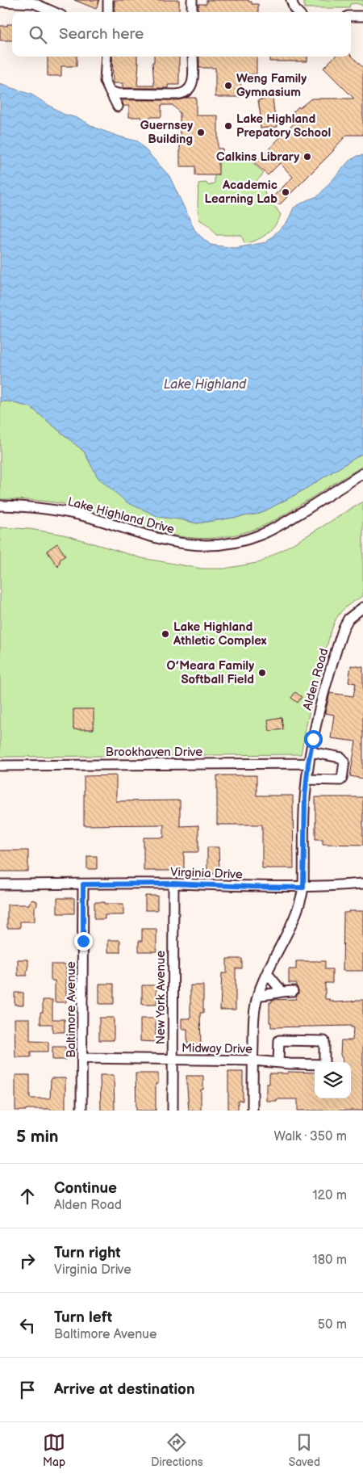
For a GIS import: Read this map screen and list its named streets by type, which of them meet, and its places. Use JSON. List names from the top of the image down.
{
  "streets": {
    "street": [
      "Lake Highland Drive",
      "Alden Road",
      "Brookhaven Drive",
      "Virginia Drive",
      "New York Avenue",
      "Baltimore Avenue",
      "Midway Drive"
    ]
  },
  "crossings": [
    ["Alden Road", "Brookhaven Drive"],
    ["Alden Road", "Virginia Drive"],
    ["Alden Road", "Midway Drive"],
    ["Virginia Drive", "New York Avenue"],
    ["Virginia Drive", "Baltimore Avenue"],
    ["New York Avenue", "Midway Drive"],
    ["Baltimore Avenue", "Midway Drive"]
  ],
  "water": ["Lake Highland"],
  "places": [
    "Weng Family Gymnasium",
    "Lake Highland Prepatory School",
    "Guernsey Building",
    "Calkins Library",
    "Academic Learning Lab",
    "Lake Highland Athletic Complex",
    "O’Meara Family Softball Field"
  ],
  "page": {
    "search": "Search here",
    "heading": ["5 min", "Walk · 350 m"],
    "list": [
      ["Continue", "Alden Road", "120 m"],
      ["Turn right", "Virginia Drive", "180 m"],
      ["Turn left", "Baltimore Avenue", "50 m"],
      "Arrive at destination"
    ],
    "nav": ["Map", "Directions", "Saved"]
  }
}
